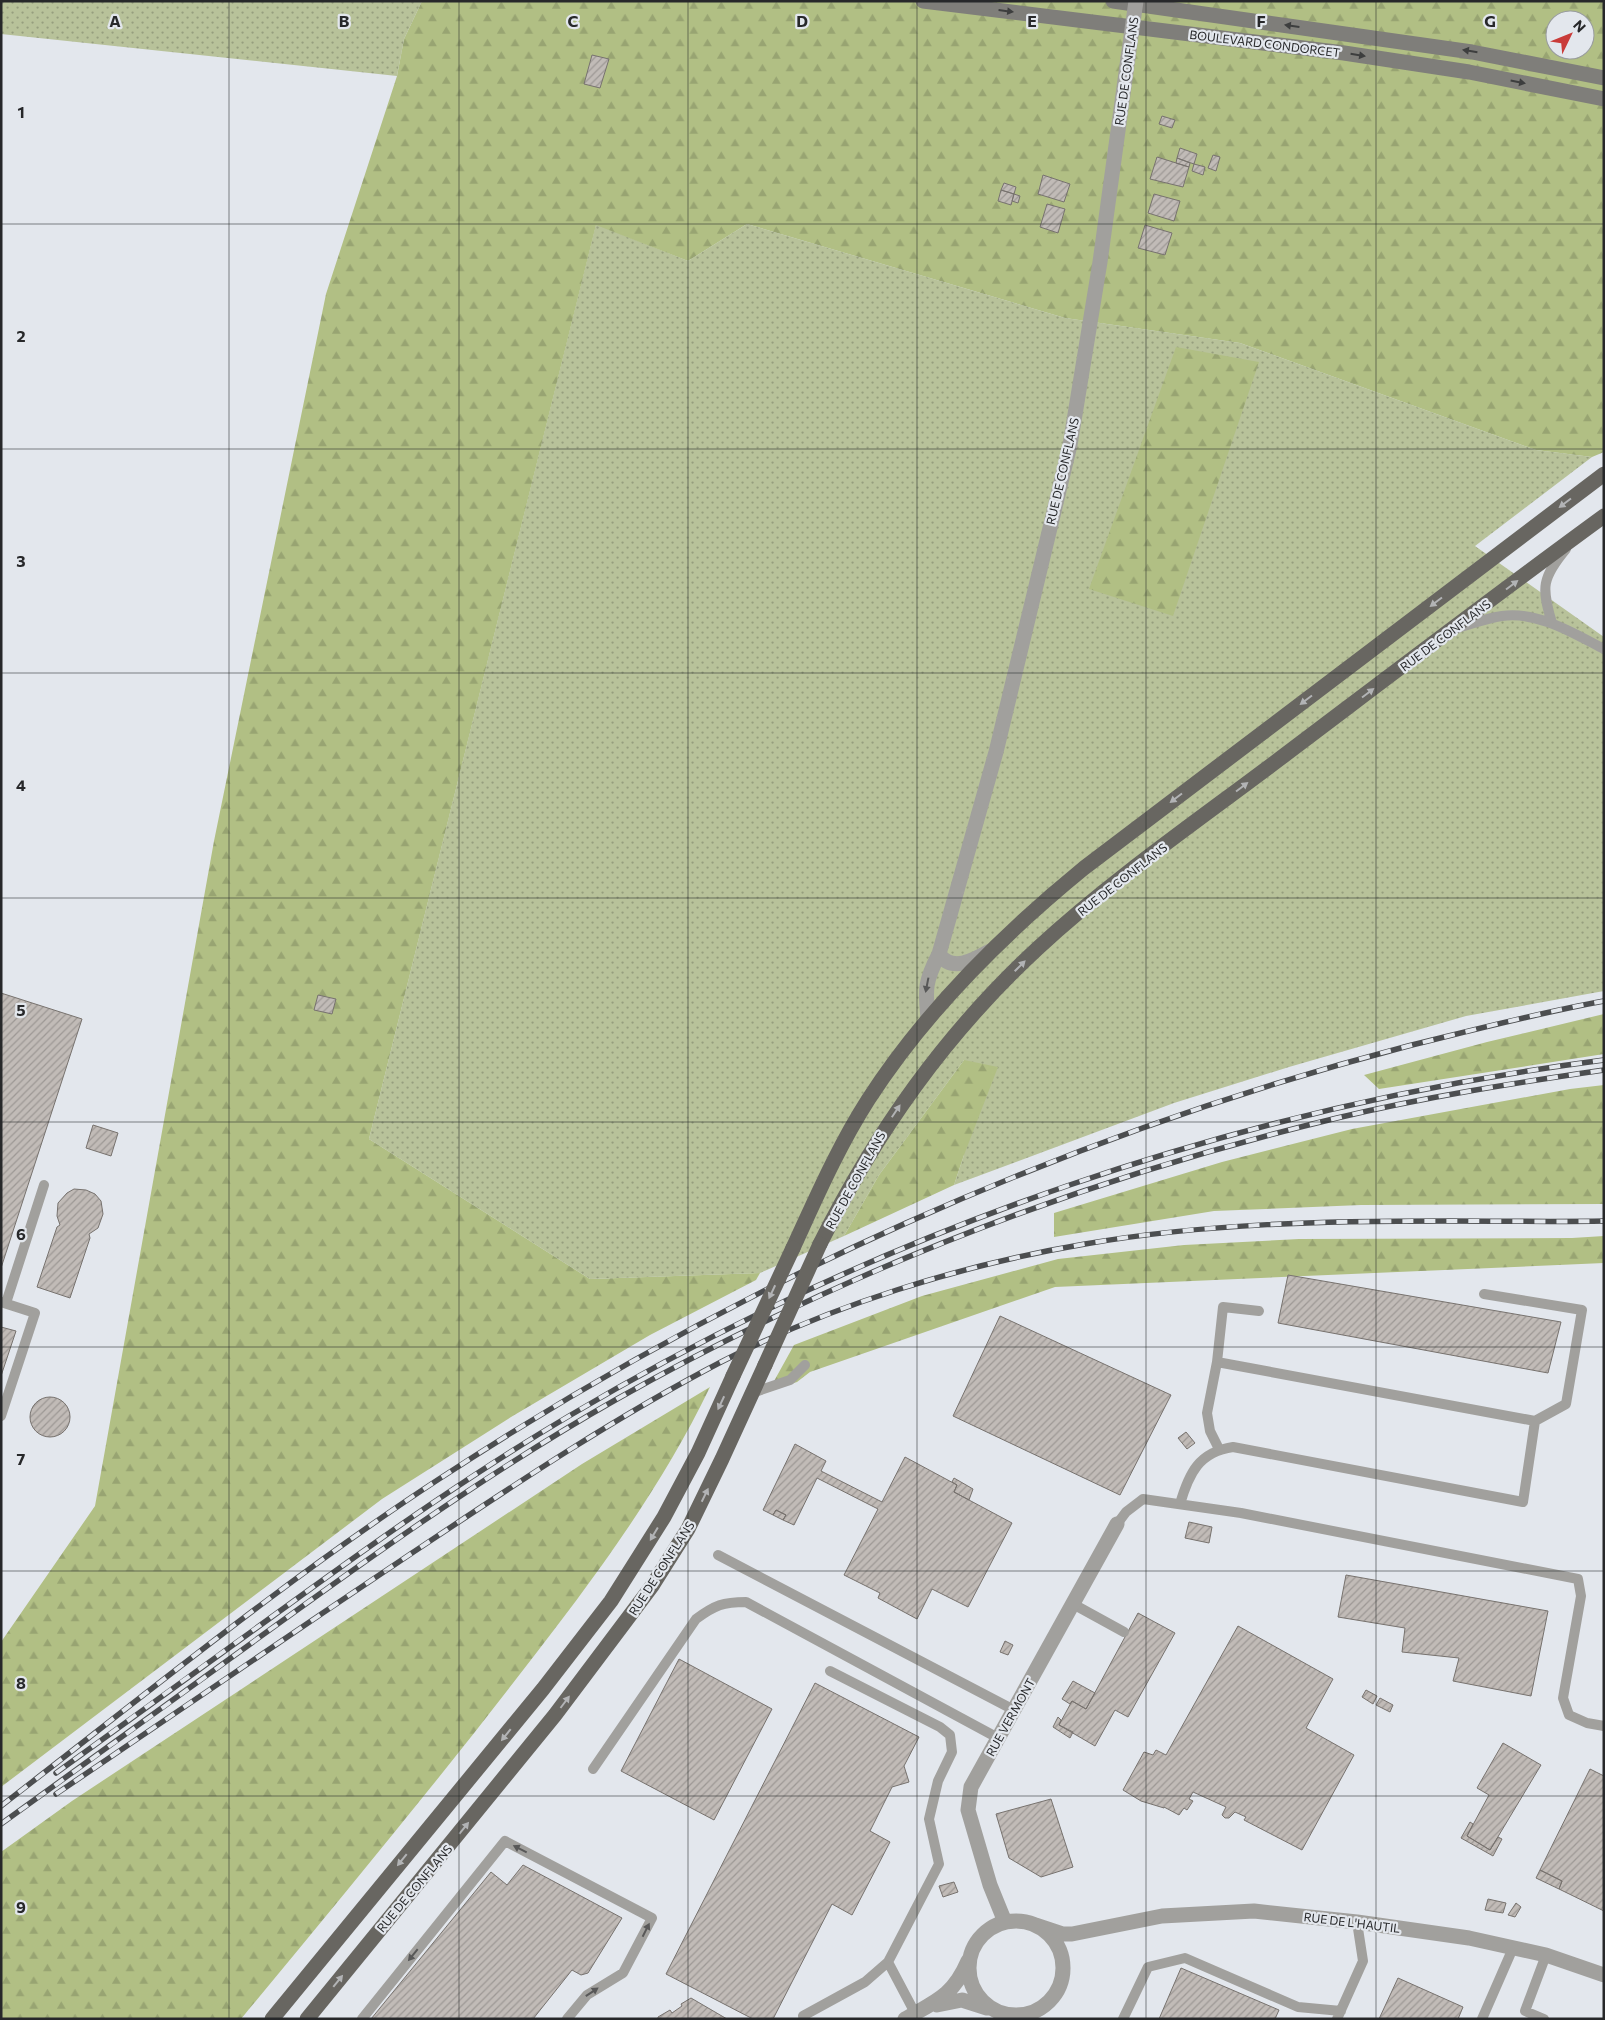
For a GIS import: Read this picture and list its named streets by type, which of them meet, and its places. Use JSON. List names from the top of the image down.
{
  "streets": {
    "main road": ["BOULEVARD CONDORCET", "RUE DE CONFLANS"],
    "street": ["RUE VERMONT", "RUE DE L'HAUTIL"]
  },
  "crossings": [
    ["RUE VERMONT", "RUE DE L'HAUTIL"]
  ],
  "north": "top right",
  "grid": {
    "columns": [
      "A",
      "B",
      "C",
      "D",
      "E",
      "F",
      "G"
    ],
    "rows": [
      "1",
      "2",
      "3",
      "4",
      "5",
      "6",
      "7",
      "8",
      "9"
    ]
  }
}
